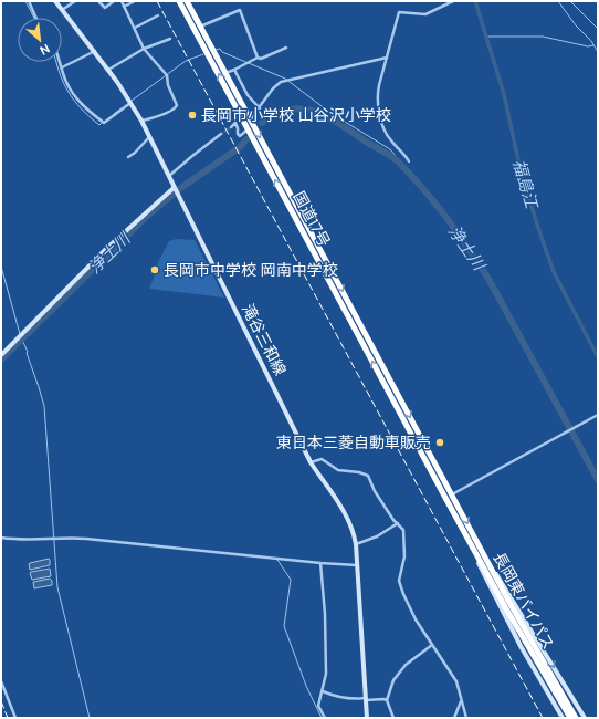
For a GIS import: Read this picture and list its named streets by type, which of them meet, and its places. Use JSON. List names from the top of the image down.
{
  "streets": {
    "highway": ["国道17号", "長岡東バイパス"],
    "main road": ["滝谷三和線"]
  },
  "crossings": [
    ["国道17号", "長岡東バイパス"]
  ],
  "water": ["福島江", "浄土川"],
  "places": ["長岡市小学校 山谷沢小学校", "長岡市中学校 岡南中学校", "東日本三菱自動車販売"],
  "north": "bottom right"
}
